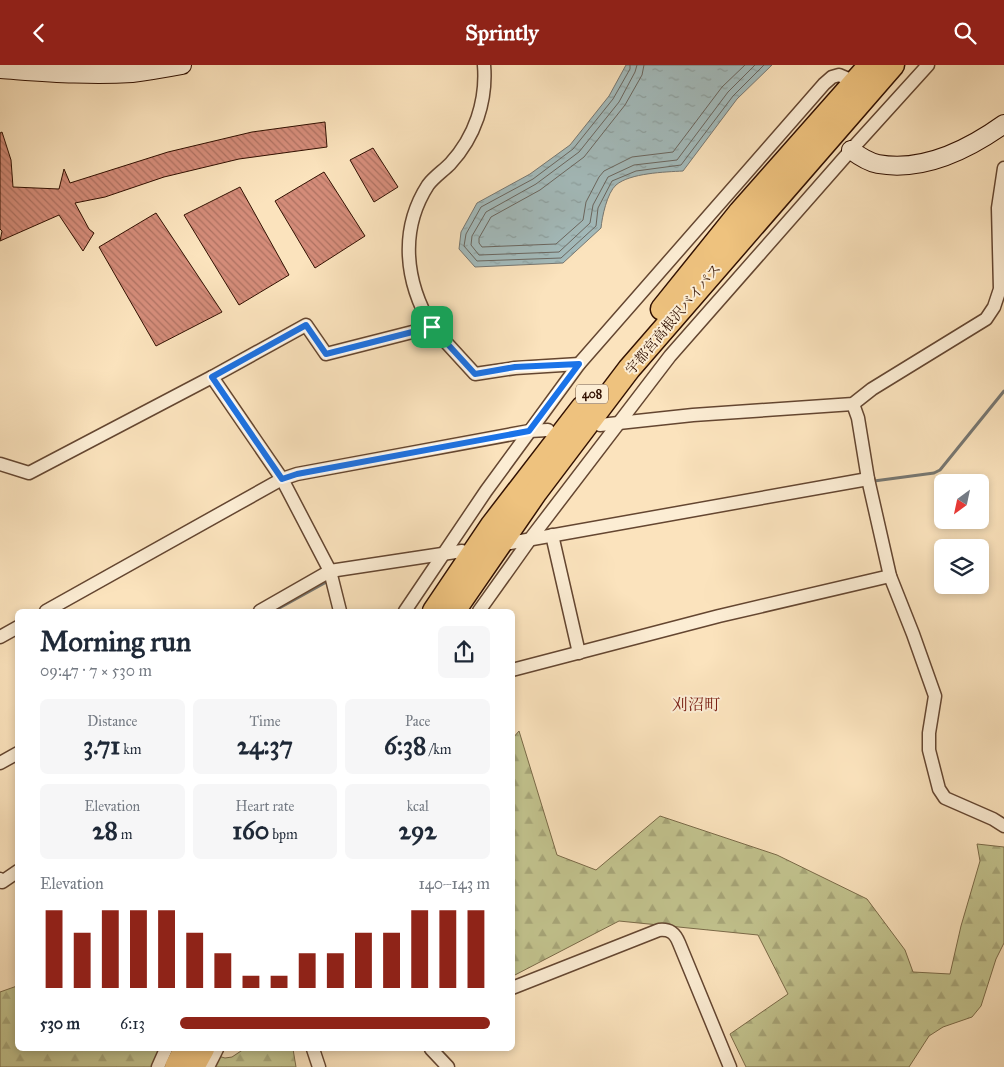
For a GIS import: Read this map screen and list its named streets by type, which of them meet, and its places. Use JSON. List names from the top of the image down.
{
  "streets": {
    "highway": ["宇都宮高根沢バイパス", "408"]
  },
  "crossings": [
    ["宇都宮高根沢バイパス", "408"]
  ],
  "districts": ["刈沼町"],
  "north": "bottom left",
  "page": {
    "header": "Sprintly",
    "heading": ["Morning run", "09:47 · 7 × 530 m"],
    "stats": [
      ["Distance", "3.71 km"],
      ["Time", "24:37"],
      ["Pace", "6:38 /km"],
      ["Elevation", "28 m"],
      ["Heart rate", "160 bpm"],
      ["kcal", "292"]
    ],
    "chart": ["Elevation", "140–143 m"],
    "list": [
      {
        "name": "530 m",
        "note": "6:13"
      }
    ]
  }
}
